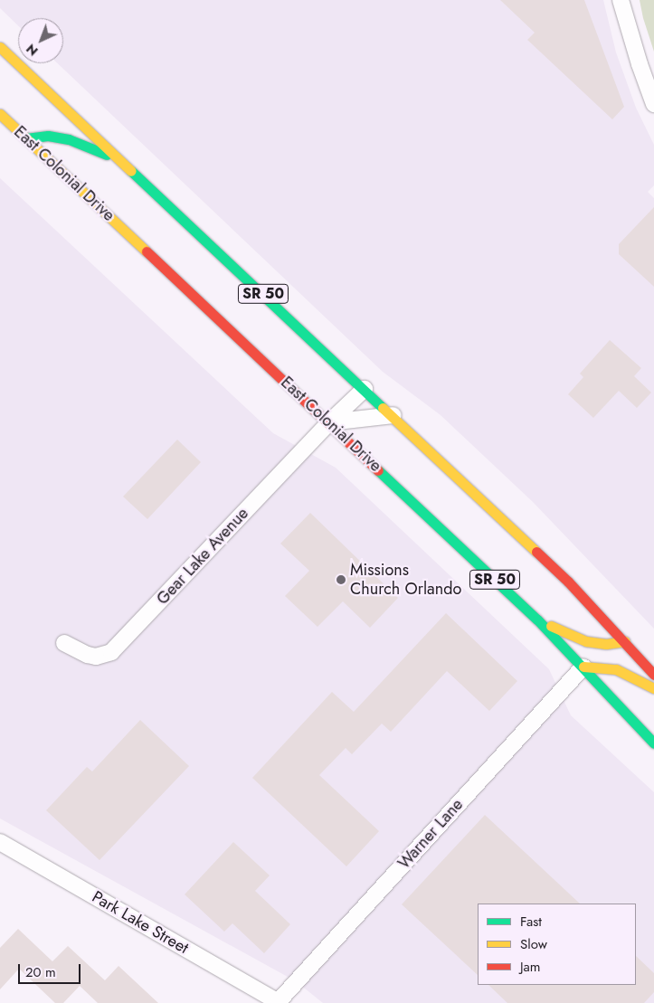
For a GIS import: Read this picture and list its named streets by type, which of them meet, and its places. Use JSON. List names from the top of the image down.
{
  "streets": {
    "highway": ["East Colonial Drive", "SR 50"],
    "street": ["Gear Lake Avenue", "Warner Lane", "Park Lake Street"]
  },
  "crossings": [
    ["East Colonial Drive", "Gear Lake Avenue"],
    ["East Colonial Drive", "Warner Lane"],
    ["SR 50", "Gear Lake Avenue"],
    ["Warner Lane", "Park Lake Street"]
  ],
  "places": ["Missions Church Orlando"],
  "legend": ["Fast", "Slow", "Jam"],
  "scale_bar": "20 m",
  "north": "bottom left"
}
